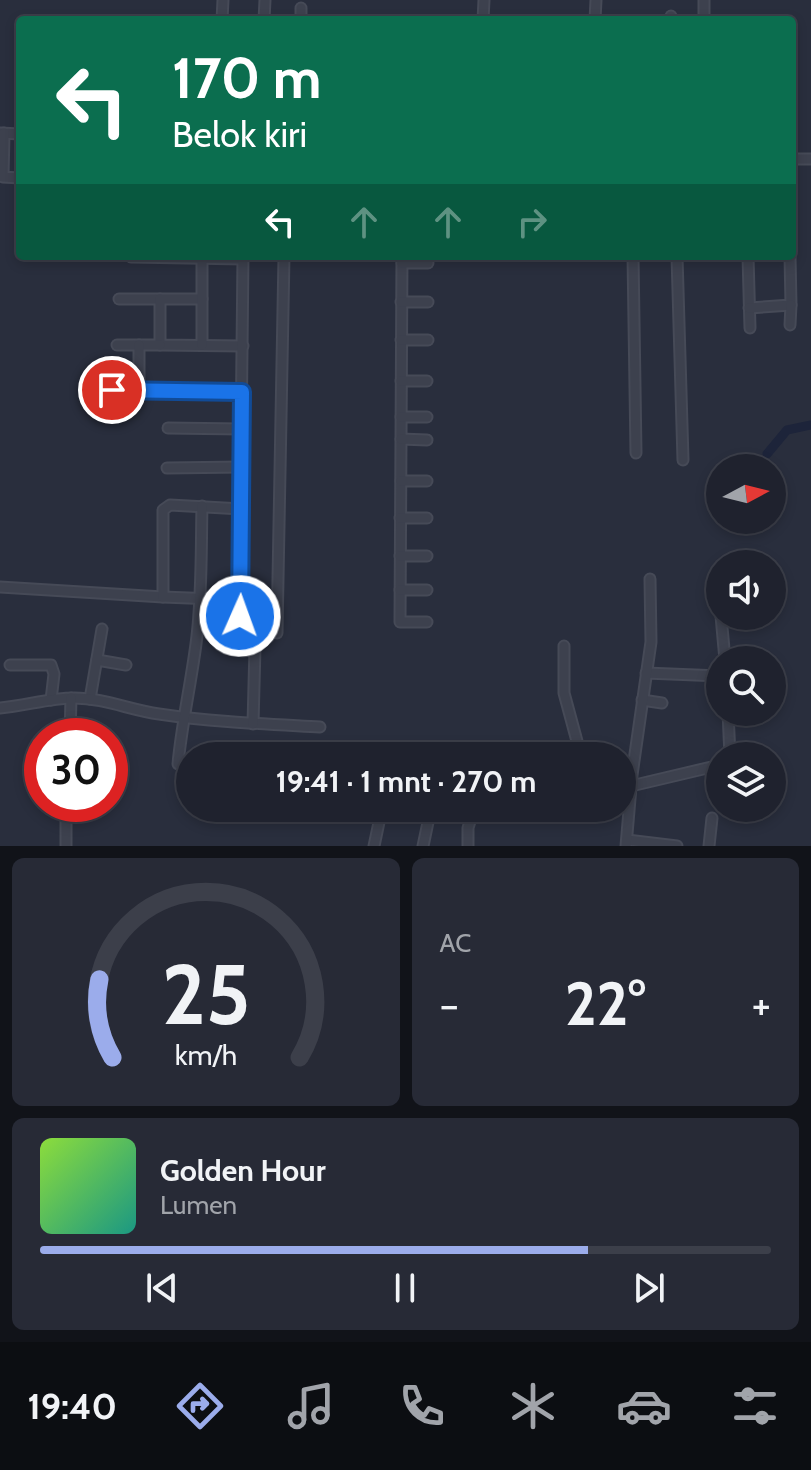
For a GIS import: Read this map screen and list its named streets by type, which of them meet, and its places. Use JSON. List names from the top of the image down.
{
  "north": "right",
  "page": {
    "turn": ["170 m", "Belok kiri"],
    "limit": "30",
    "trip": "19:41 · 1 mnt · 270 m",
    "tile": "AC",
    "heat": ["−", "22°", "+"],
    "song": ["Golden Hour", "Lumen"],
    "tabs": "19:40",
    "gauge": ["25", "km/h"]
  }
}
